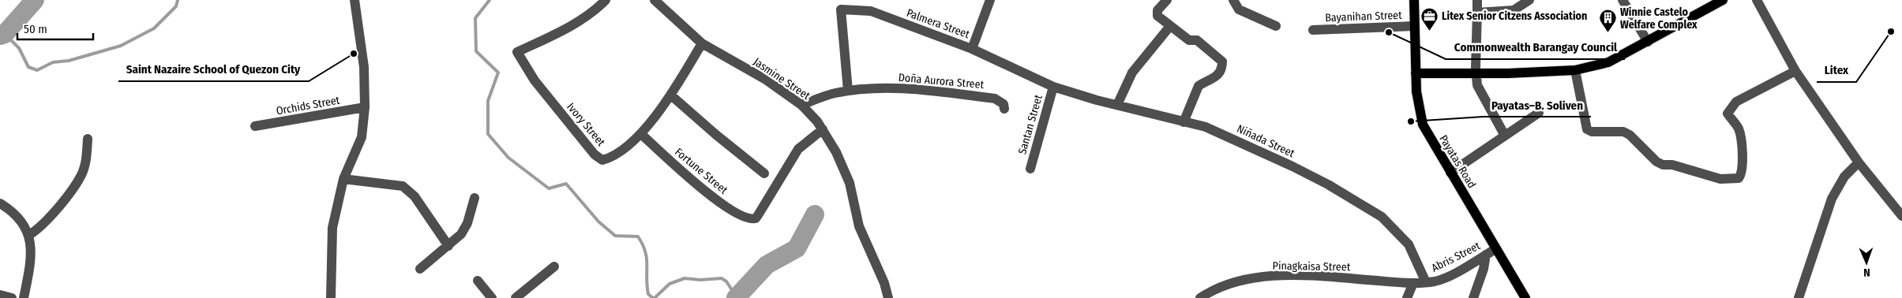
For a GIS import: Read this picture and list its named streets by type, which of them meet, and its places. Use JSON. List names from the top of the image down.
{
  "streets": {
    "main road": ["Payatas Road"],
    "street": [
      "Bayanihan Street",
      "Palmera Street",
      "Jasmine Street",
      "Doña Aurora Street",
      "Orchids Street",
      "Ivory Street",
      "Santan Street",
      "Niñada Street",
      "Fortune Street",
      "Abris Street",
      "Pinagkaisa Street"
    ]
  },
  "crossings": [
    ["Bayanihan Street", "Payatas Road"],
    ["Palmera Street", "Doña Aurora Street"],
    ["Palmera Street", "Santan Street"],
    ["Palmera Street", "Niñada Street"],
    ["Jasmine Street", "Doña Aurora Street"],
    ["Jasmine Street", "Ivory Street"],
    ["Jasmine Street", "Fortune Street"],
    ["Ivory Street", "Fortune Street"],
    ["Santan Street", "Niñada Street"],
    ["Niñada Street", "Abris Street"],
    ["Niñada Street", "Pinagkaisa Street"],
    ["Payatas Road", "Abris Street"],
    ["Abris Street", "Pinagkaisa Street"]
  ],
  "places": {
    "office": ["Litex Senior Citzens Association"],
    "other": [
      "Litex",
      "Commonwealth Barangay Council",
      "Saint Nazaire School of Quezon City",
      "Payatas–B. Soliven"
    ],
    "building": ["Winnie Castelo Welfare Complex"]
  },
  "scale_bar": "50 m",
  "north": "bottom"
}
